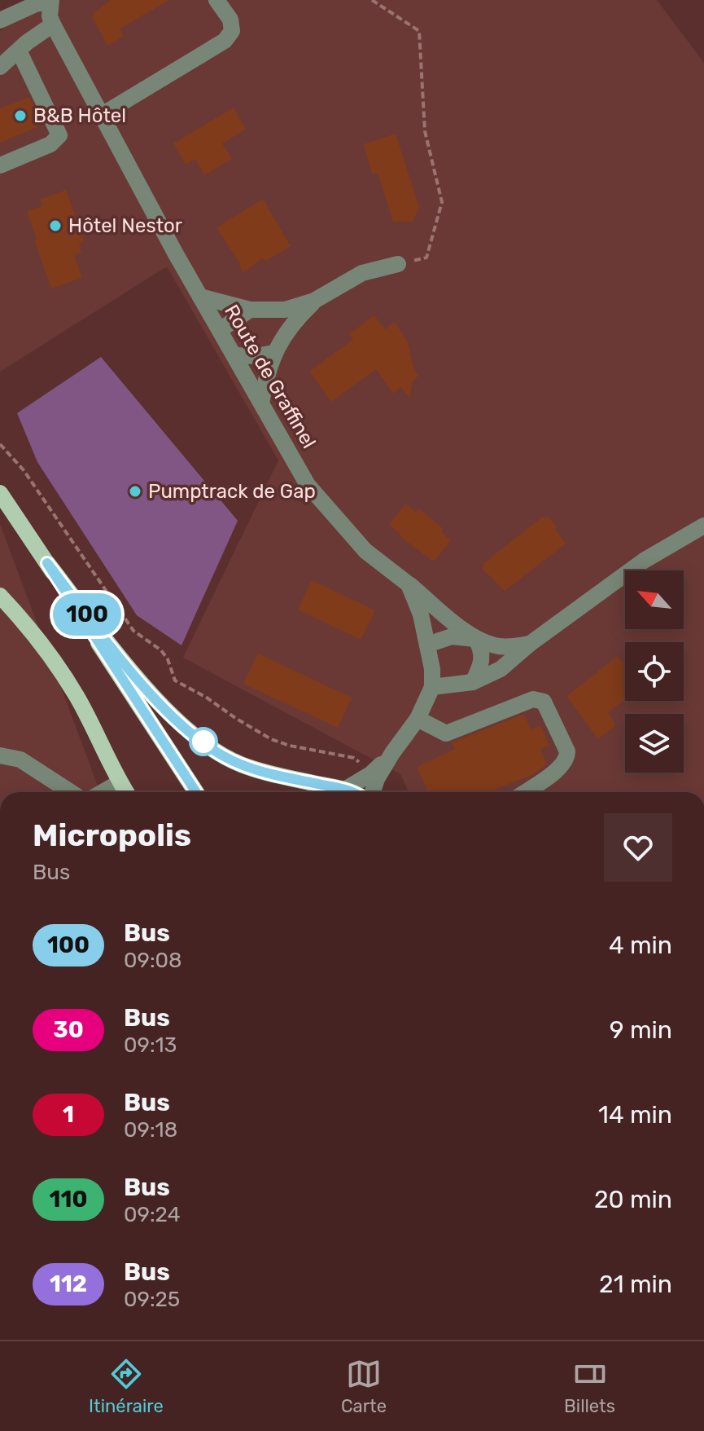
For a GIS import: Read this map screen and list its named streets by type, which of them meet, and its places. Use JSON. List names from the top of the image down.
{
  "streets": {
    "street": ["Route de Graffinel"]
  },
  "places": ["B&B Hôtel", "Hôtel Nestor", "Pumptrack de Gap"],
  "lines": ["bus line 100"],
  "north": "top left",
  "page": {
    "on_map": "100",
    "heading": ["Micropolis", "Bus"],
    "list": [
      {
        "mark": "100",
        "name": "Bus",
        "note": "09:08",
        "value": "4 min"
      },
      {
        "mark": "30",
        "name": "Bus",
        "note": "09:13",
        "value": "9 min"
      },
      {
        "mark": "1",
        "name": "Bus",
        "note": "09:18",
        "value": "14 min"
      },
      {
        "mark": "110",
        "name": "Bus",
        "note": "09:24",
        "value": "20 min"
      },
      {
        "mark": "112",
        "name": "Bus",
        "note": "09:25",
        "value": "21 min"
      }
    ],
    "tabs": ["Itinéraire", "Carte", "Billets"]
  }
}
